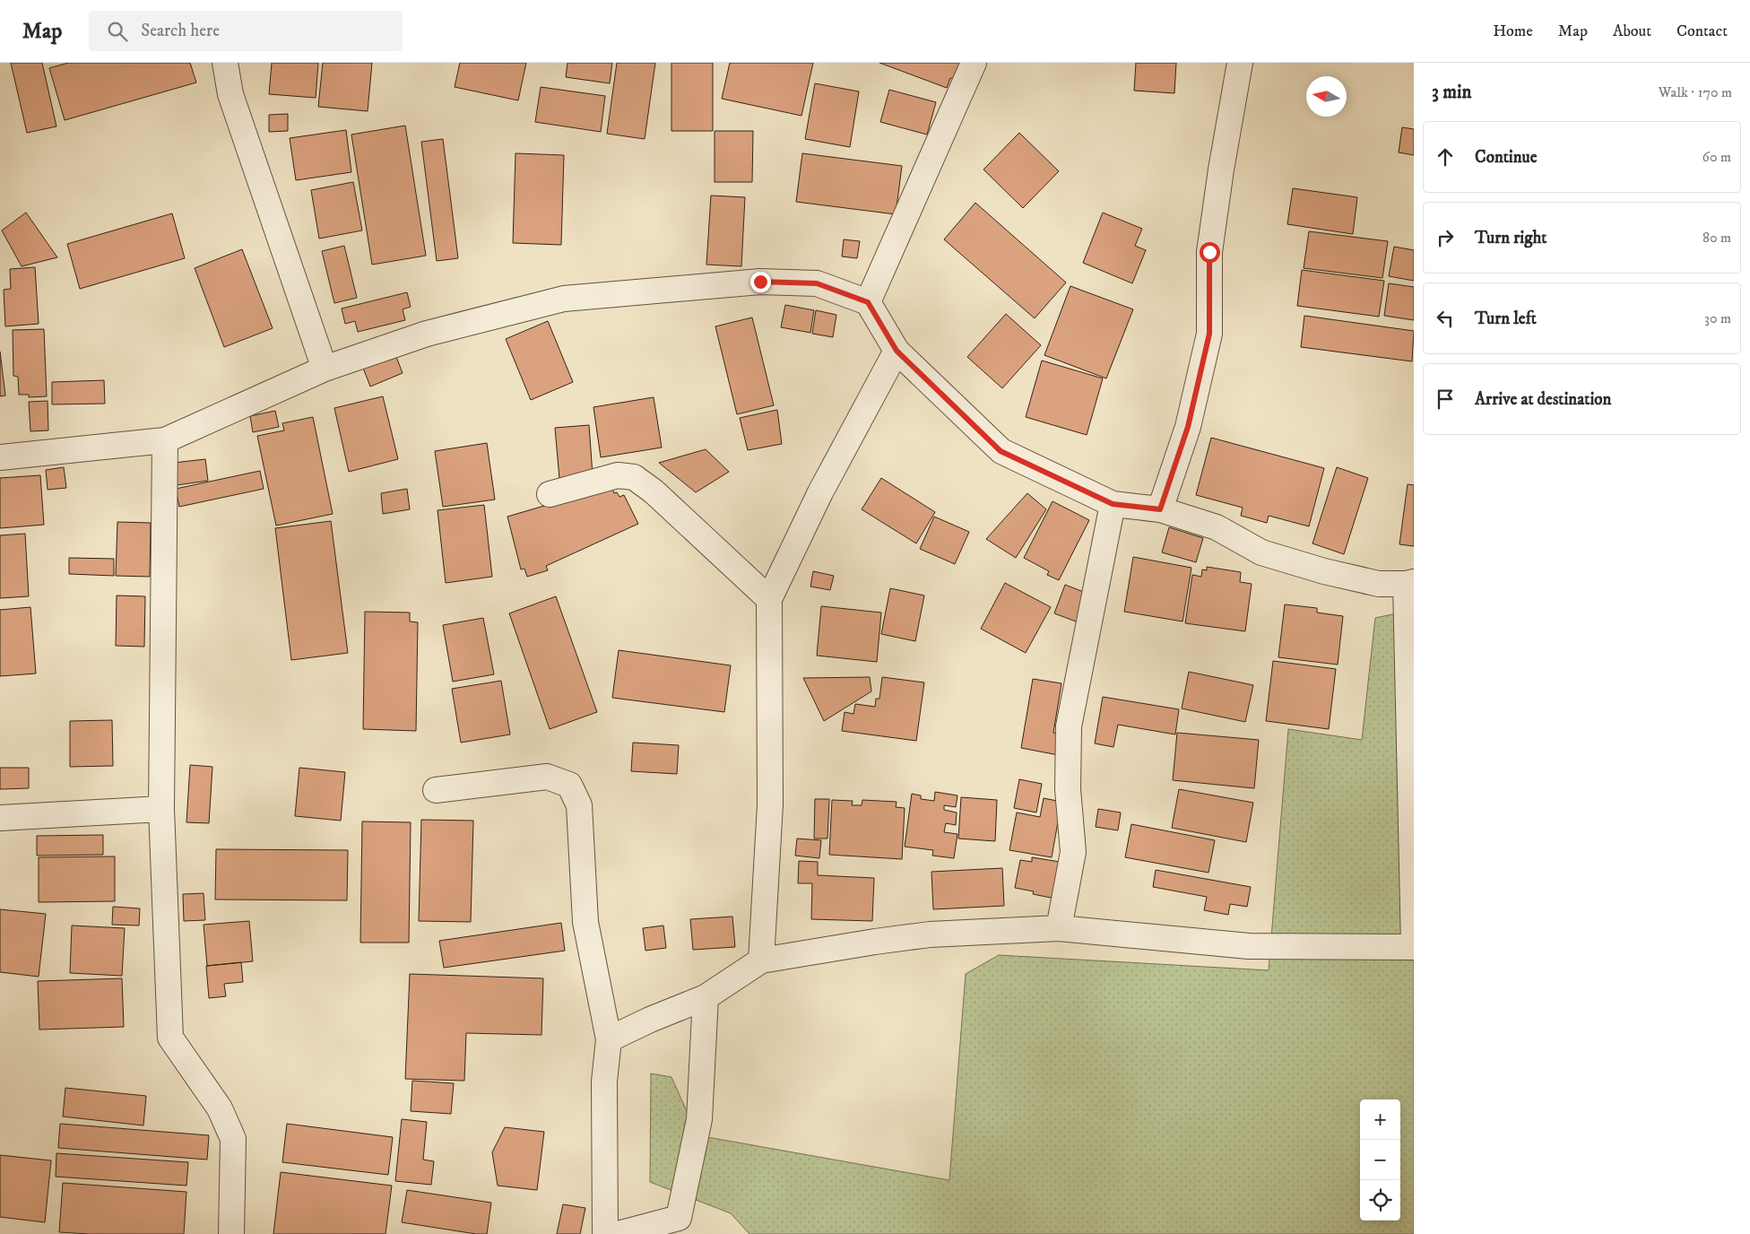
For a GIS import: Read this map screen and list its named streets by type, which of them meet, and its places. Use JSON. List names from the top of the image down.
{
  "north": "left",
  "page": {
    "header": "Map",
    "search": "Search here",
    "nav": [
      "Home",
      "Map",
      "About",
      "Contact"
    ],
    "heading": ["3 min", "Walk · 170 m"],
    "list": [
      ["Continue", "60 m"],
      ["Turn right", "80 m"],
      ["Turn left", "30 m"],
      "Arrive at destination"
    ],
    "map_buttons": ["+", "−"]
  }
}
